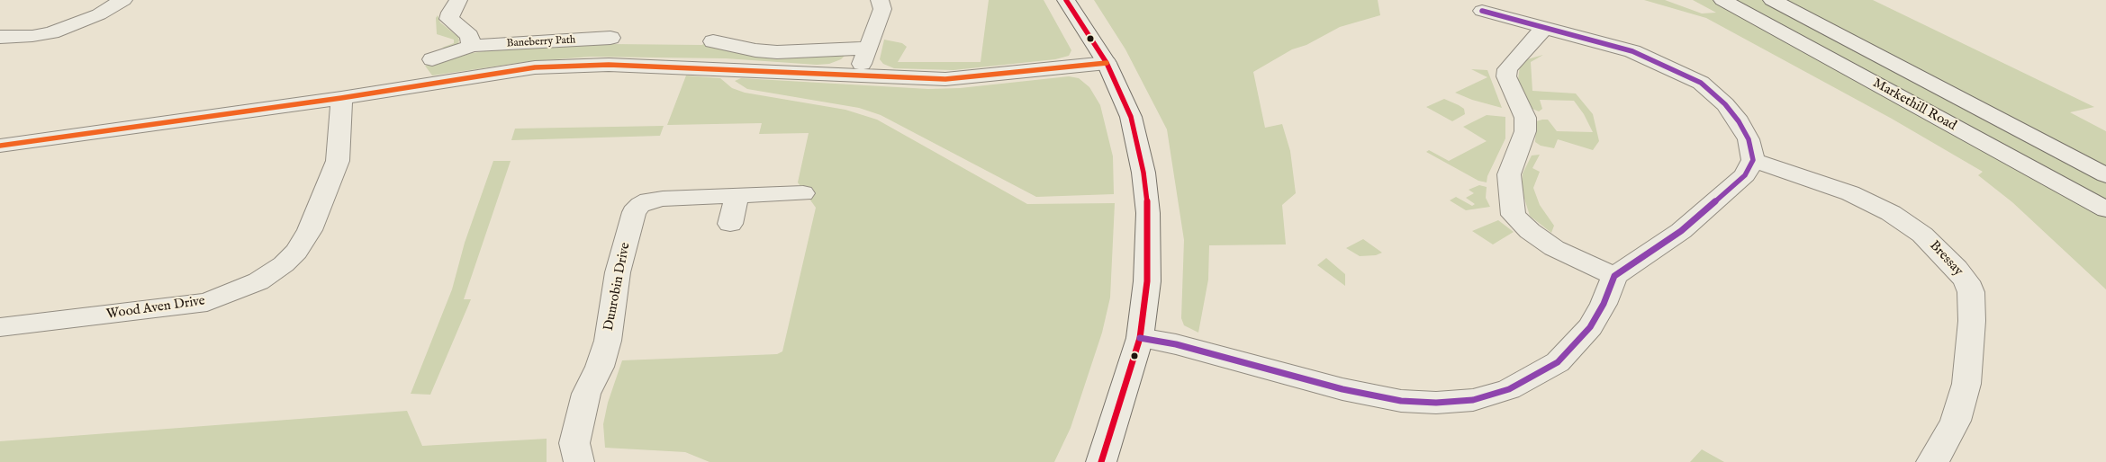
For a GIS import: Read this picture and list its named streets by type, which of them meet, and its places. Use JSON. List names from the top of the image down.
{
  "streets": {
    "street": [
      "Baneberry Path",
      "Markethill Road",
      "Bressay",
      "Dunrobin Drive",
      "Wood Aven Drive"
    ]
  }
}
